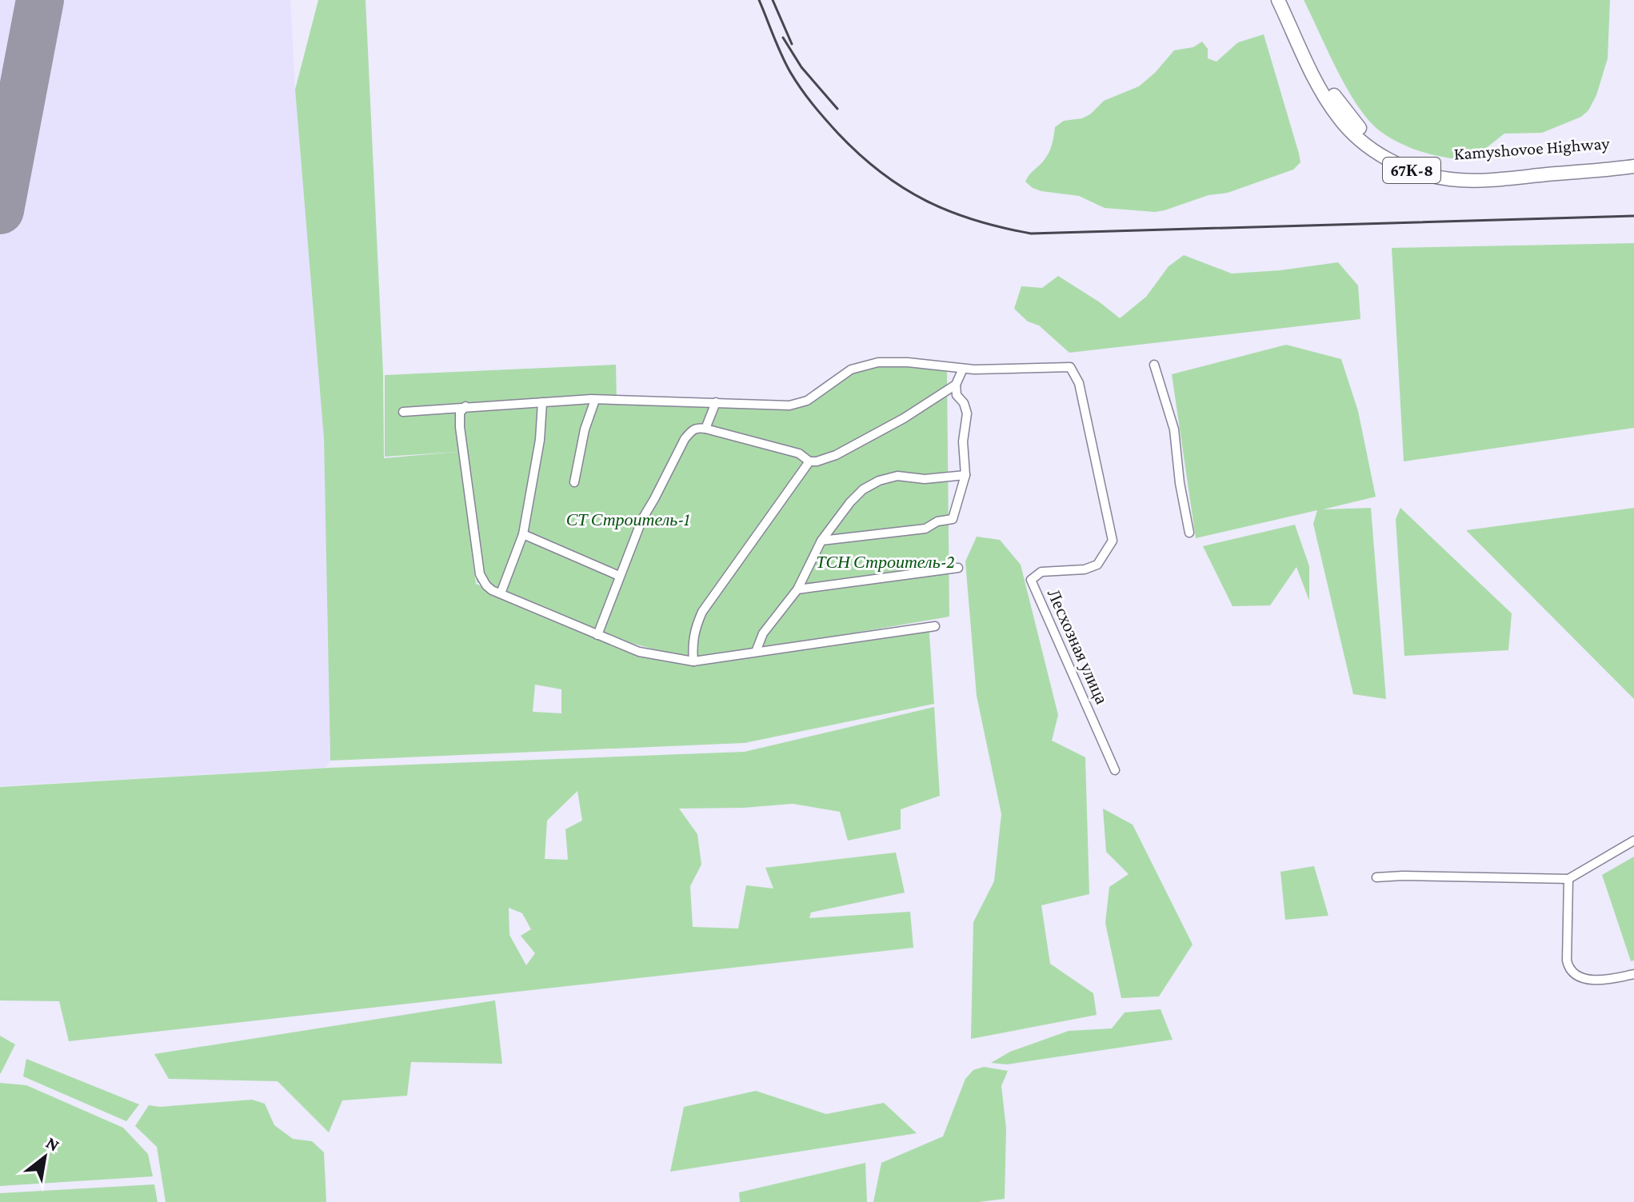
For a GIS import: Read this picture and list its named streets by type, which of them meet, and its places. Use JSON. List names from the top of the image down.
{
  "streets": {
    "main road": ["Kamyshovoe Highway", "67К-8"],
    "street": ["Лесхозная улица"]
  },
  "parks": ["СТ Строитель-1", "ТСН Строитель-2"],
  "north": "top right"
}
